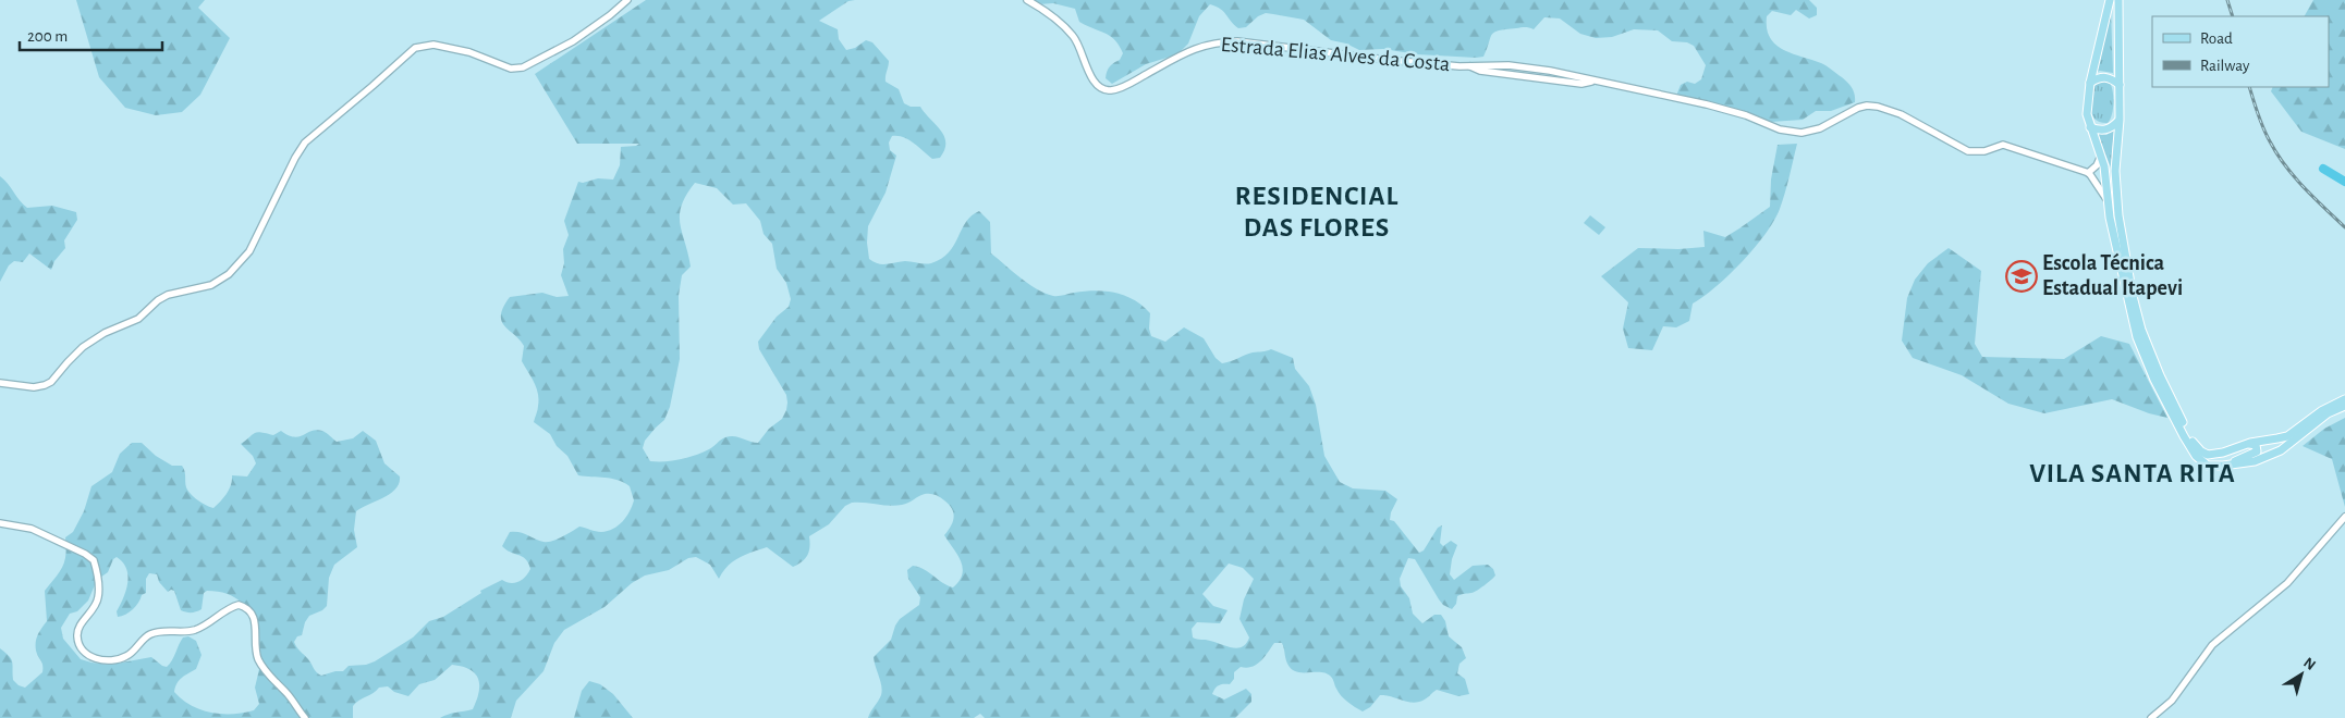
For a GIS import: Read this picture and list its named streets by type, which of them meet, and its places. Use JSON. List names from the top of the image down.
{
  "streets": {
    "street": ["Estrada Elias Alves da Costa"]
  },
  "districts": ["RESIDENCIAL DAS FLORES", "VILA SANTA RITA"],
  "places": {
    "school or university": ["Escola Técnica Estadual Itapevi"]
  },
  "legend": ["Road", "Railway"],
  "scale_bar": "200 m",
  "north": "top right"
}
